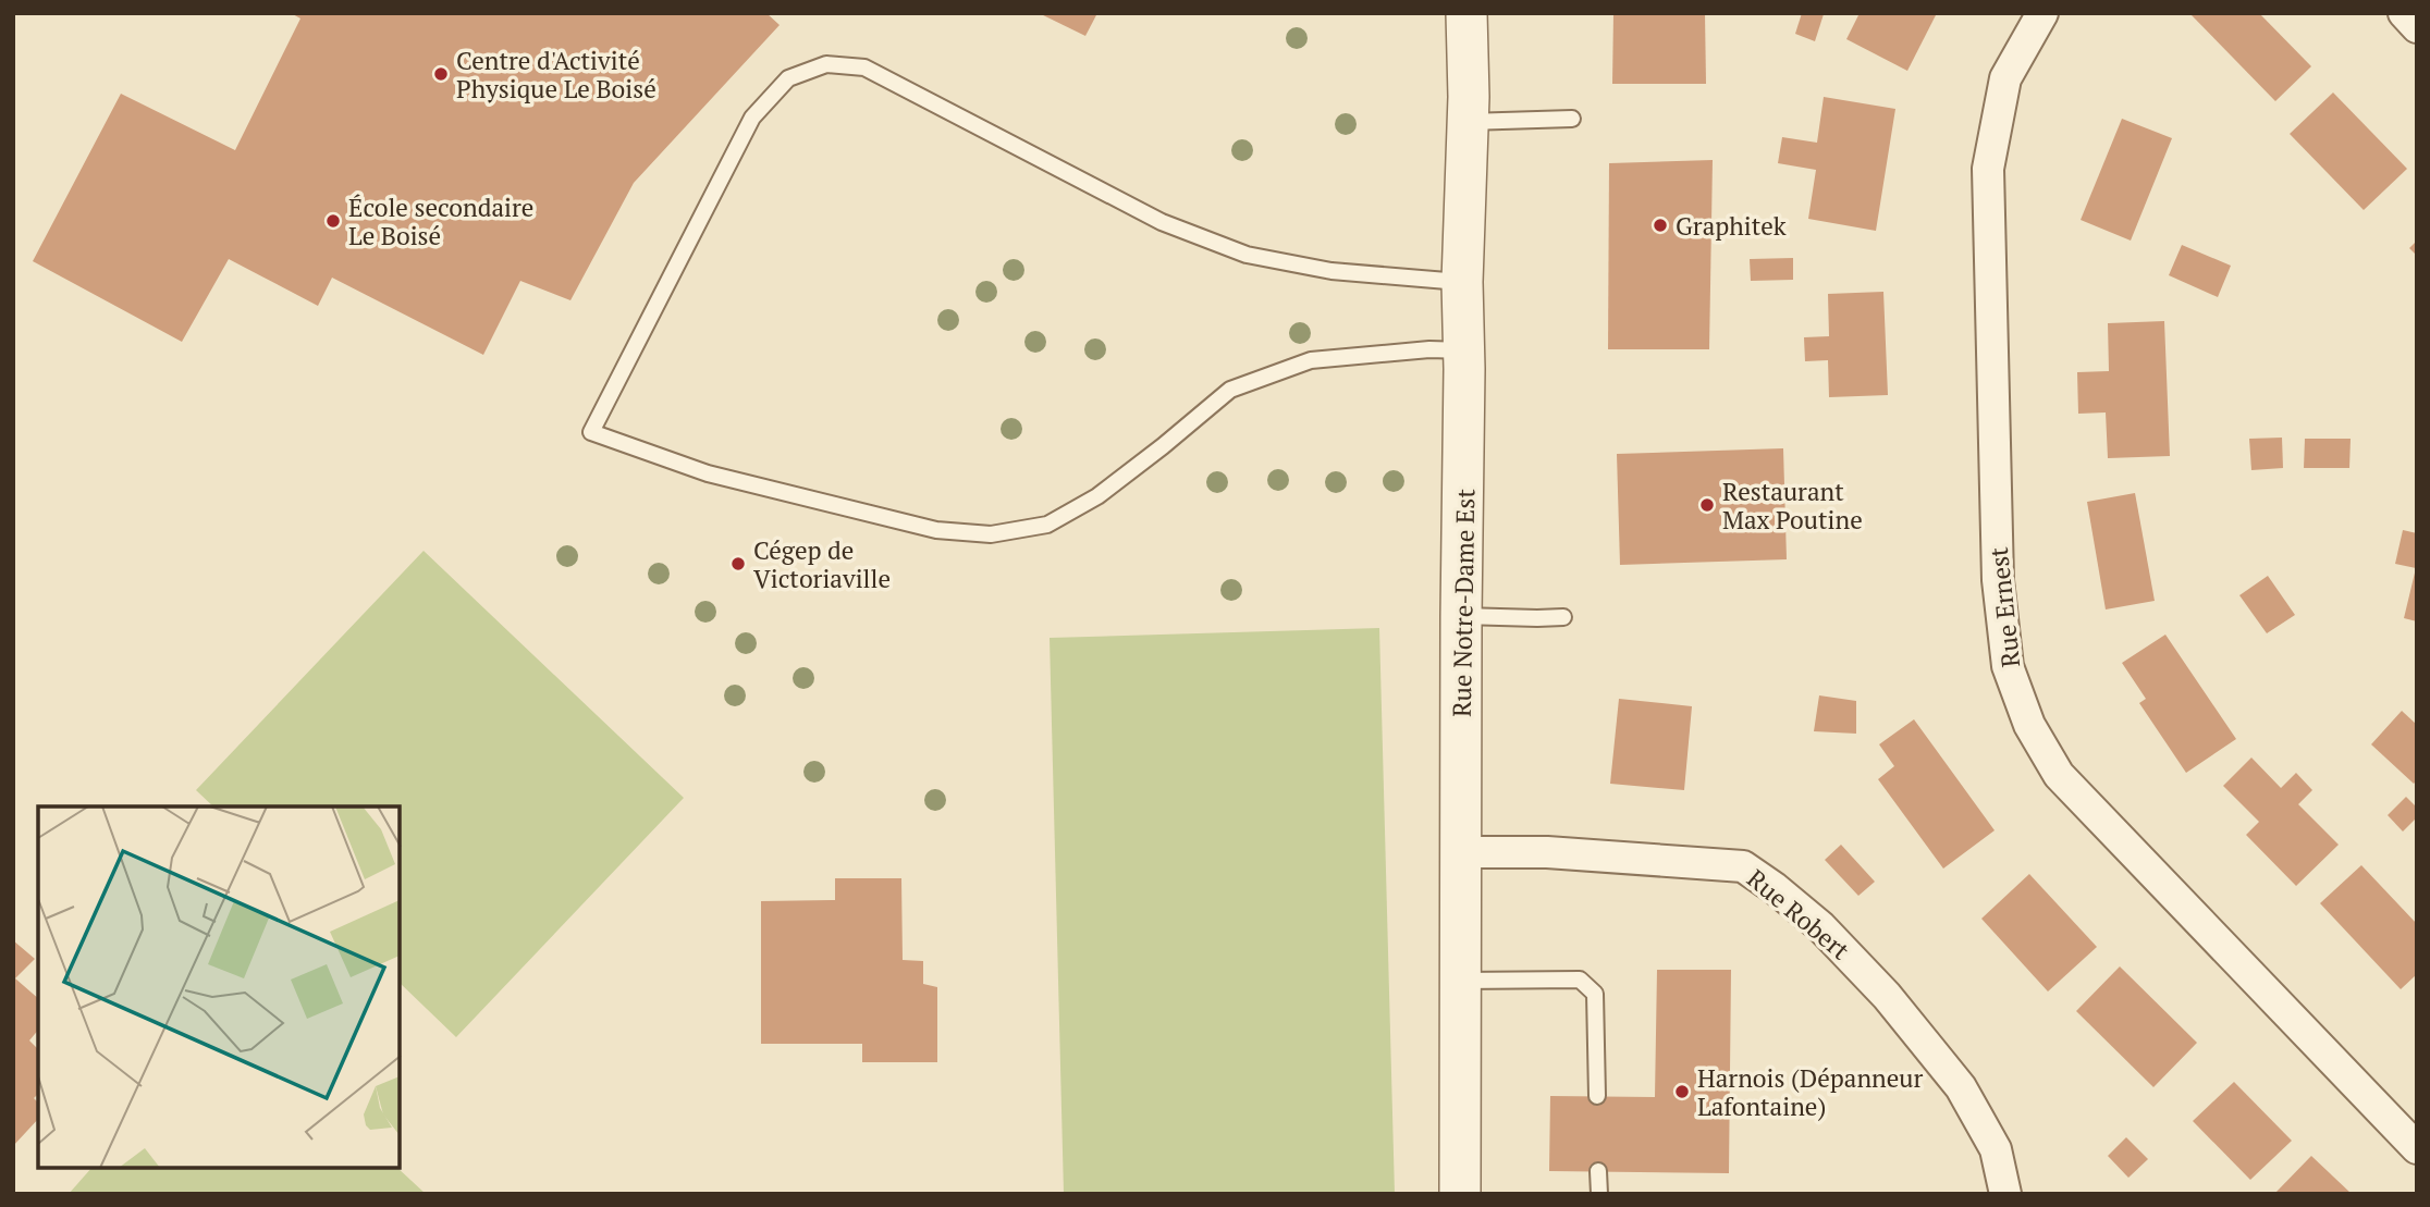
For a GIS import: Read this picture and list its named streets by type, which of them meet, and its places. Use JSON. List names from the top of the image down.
{
  "streets": {
    "street": ["Rue Notre-Dame Est", "Rue Ernest", "Rue Robert"]
  },
  "crossings": [
    ["Rue Notre-Dame Est", "Rue Robert"]
  ],
  "places": [
    "Centre d'Activité Physique Le Boisé",
    "École secondaire Le Boisé",
    "Graphitek",
    "Restaurant Max Poutine",
    "Cégep de Victoriaville",
    "Harnois (Dépanneur Lafontaine)"
  ]
}
